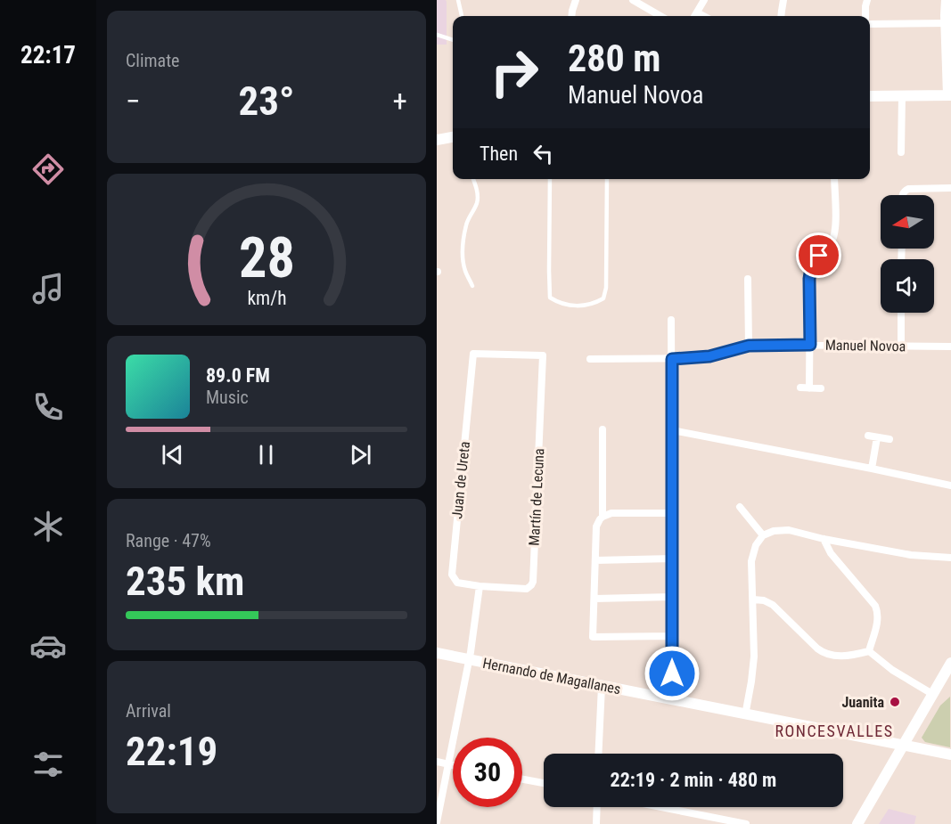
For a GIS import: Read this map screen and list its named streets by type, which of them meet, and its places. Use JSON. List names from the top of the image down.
{
  "streets": {
    "main road": ["Hernando de Magallanes"],
    "street": ["Manuel Novoa", "Juan de Ureta", "Martín de Lecuna"]
  },
  "crossings": [
    ["Juan de Ureta", "Martín de Lecuna"]
  ],
  "districts": ["RONCESVALLES"],
  "places": ["Juanita"],
  "north": "left",
  "page": {
    "tabs": "22:17",
    "tile": [
      "Climate",
      ["Range · 47%", "235 km"],
      ["Arrival", "22:19"]
    ],
    "turn": ["280 m", "Manuel Novoa"],
    "heat": ["−", "23°", "+"],
    "then": "Then",
    "song": ["89.0 FM", "Music"],
    "limit": "30",
    "trip": "22:19 · 2 min · 480 m",
    "gauge": ["28", "km/h"]
  }
}
